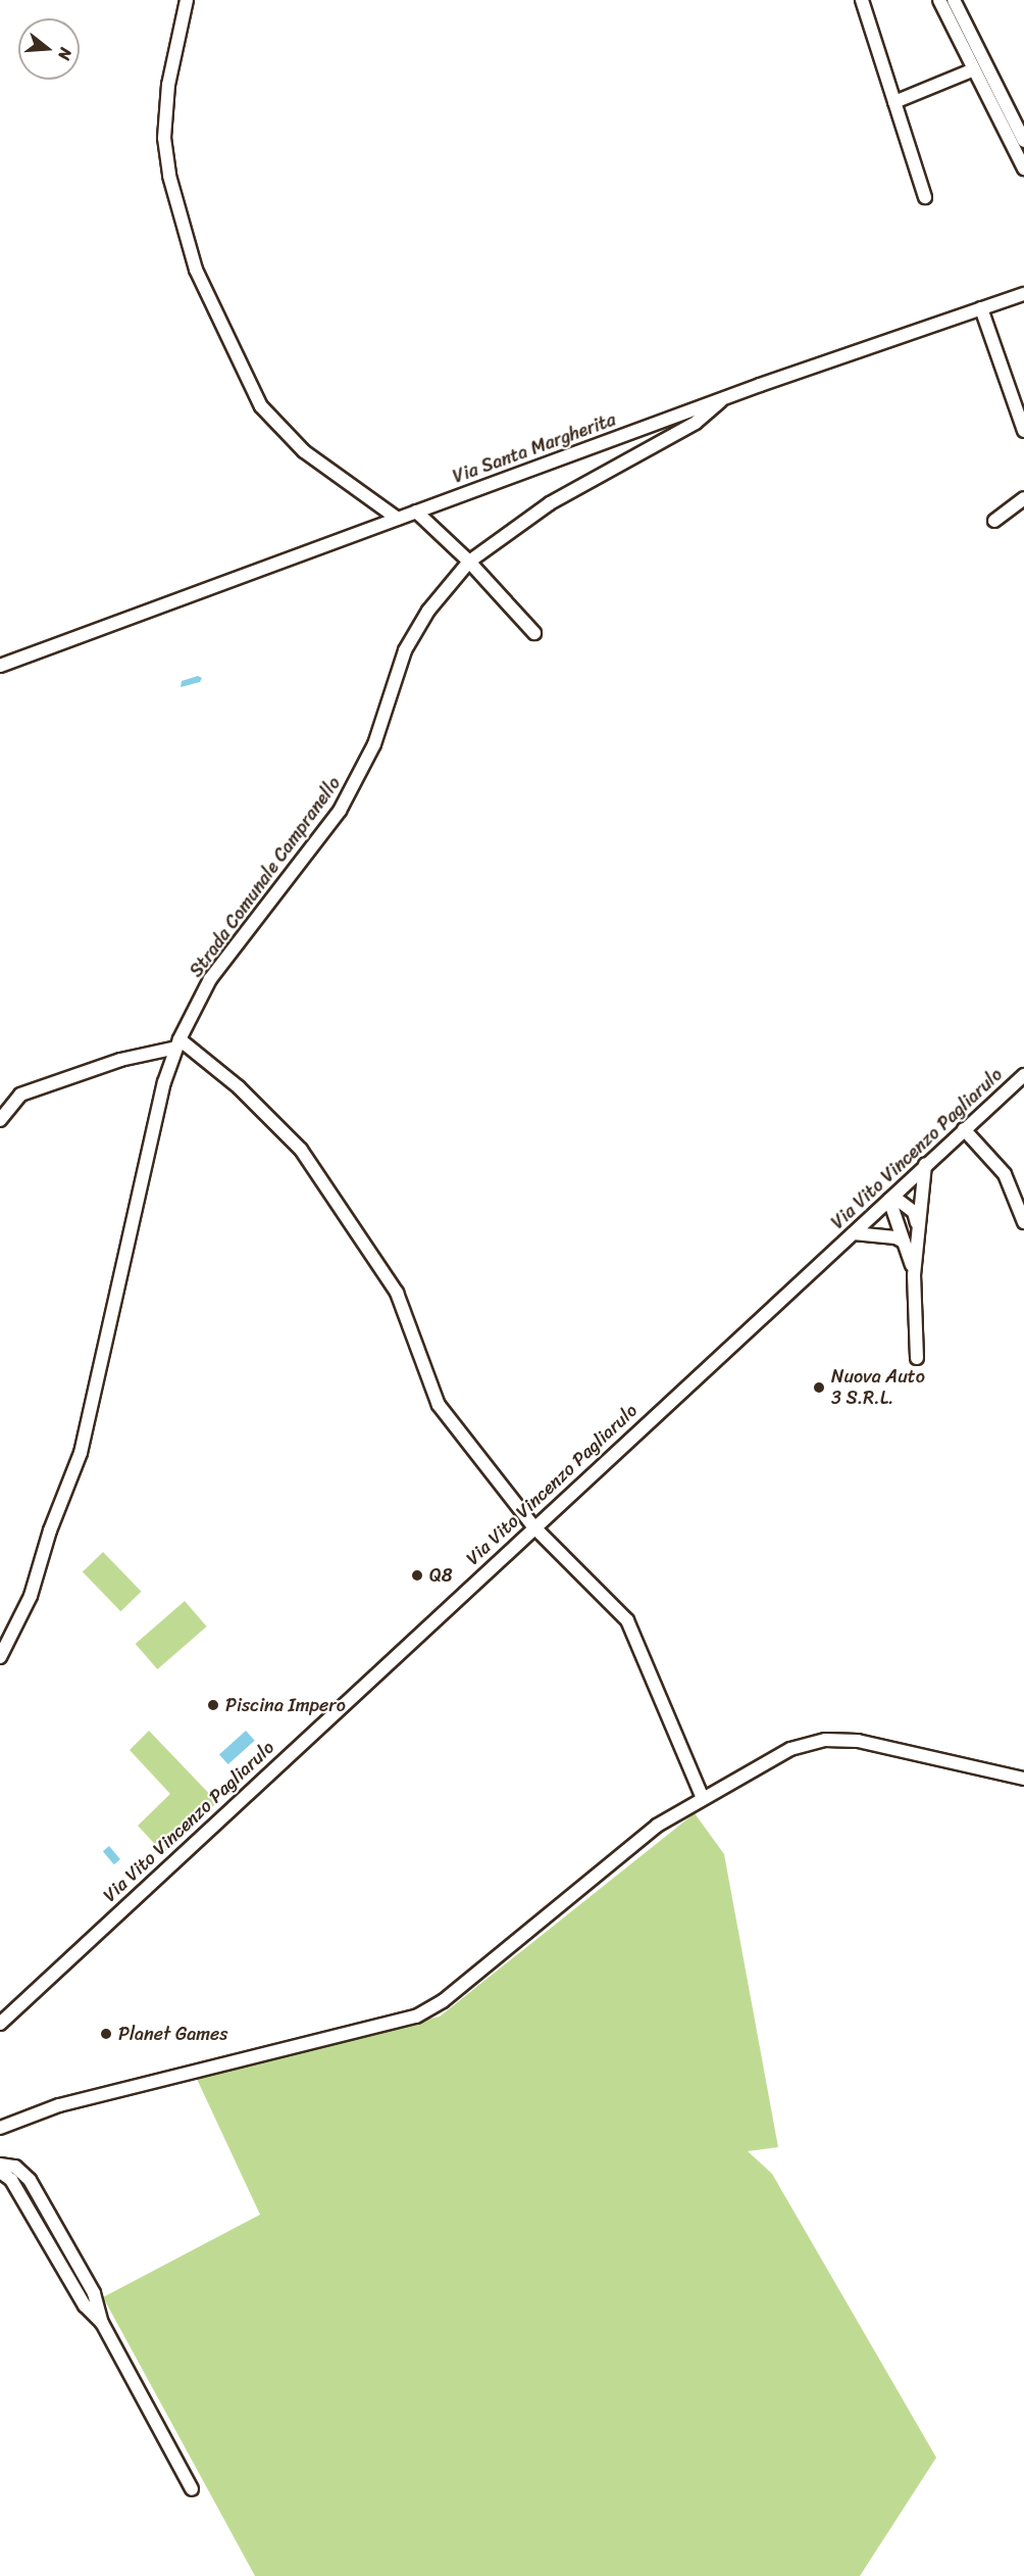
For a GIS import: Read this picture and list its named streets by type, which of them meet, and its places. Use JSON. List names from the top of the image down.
{
  "streets": {
    "street": ["Via Santa Margherita", "Strada Comunale Campranello", "Via Vito Vincenzo Pagliarulo"]
  },
  "crossings": [
    ["Via Santa Margherita", "Strada Comunale Campranello"]
  ],
  "places": [
    "Nuova Auto 3 S.R.L.",
    "Q8",
    "Piscina Impero",
    "Planet Games"
  ],
  "north": "right"
}
